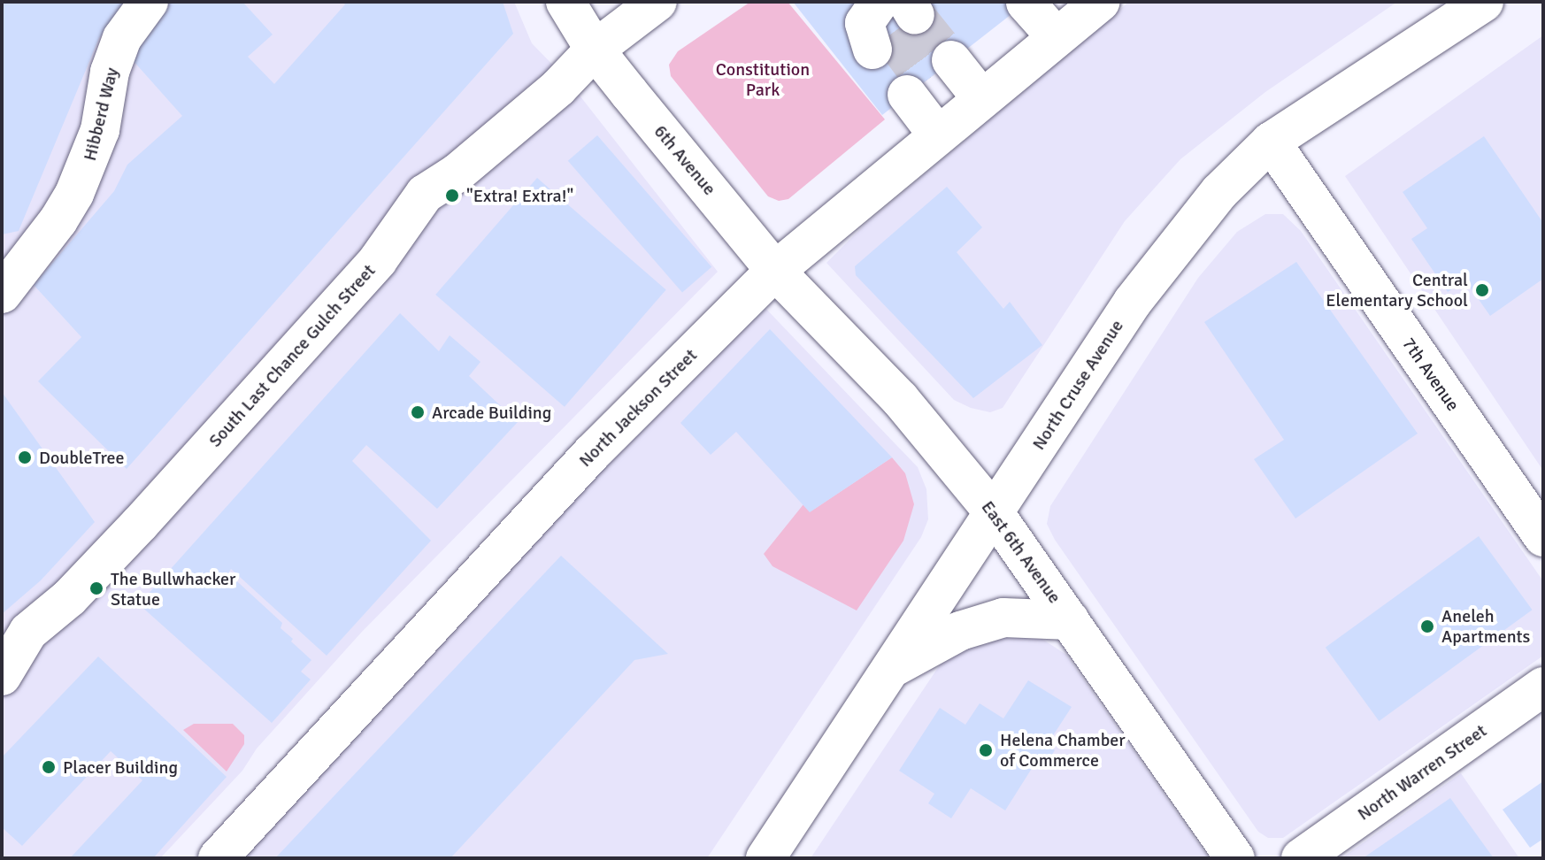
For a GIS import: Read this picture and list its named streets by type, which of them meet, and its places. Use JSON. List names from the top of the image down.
{
  "streets": {
    "street": [
      "Hibberd Way",
      "6th Avenue",
      "South Last Chance Gulch Street",
      "7th Avenue",
      "North Cruse Avenue",
      "North Jackson Street",
      "East 6th Avenue",
      "North Warren Street"
    ]
  },
  "crossings": [
    ["6th Avenue", "South Last Chance Gulch Street"],
    ["6th Avenue", "North Jackson Street"],
    ["6th Avenue", "East 6th Avenue"],
    ["7th Avenue", "North Cruse Avenue"],
    ["North Cruse Avenue", "East 6th Avenue"],
    ["North Jackson Street", "East 6th Avenue"]
  ],
  "parks": ["Constitution Park"],
  "places": [
    "\"Extra! Extra!\"",
    "Central Elementary School",
    "Arcade Building",
    "DoubleTree",
    "The Bullwhacker Statue",
    "Aneleh Apartments",
    "Helena Chamber of Commerce",
    "Placer Building"
  ]
}
